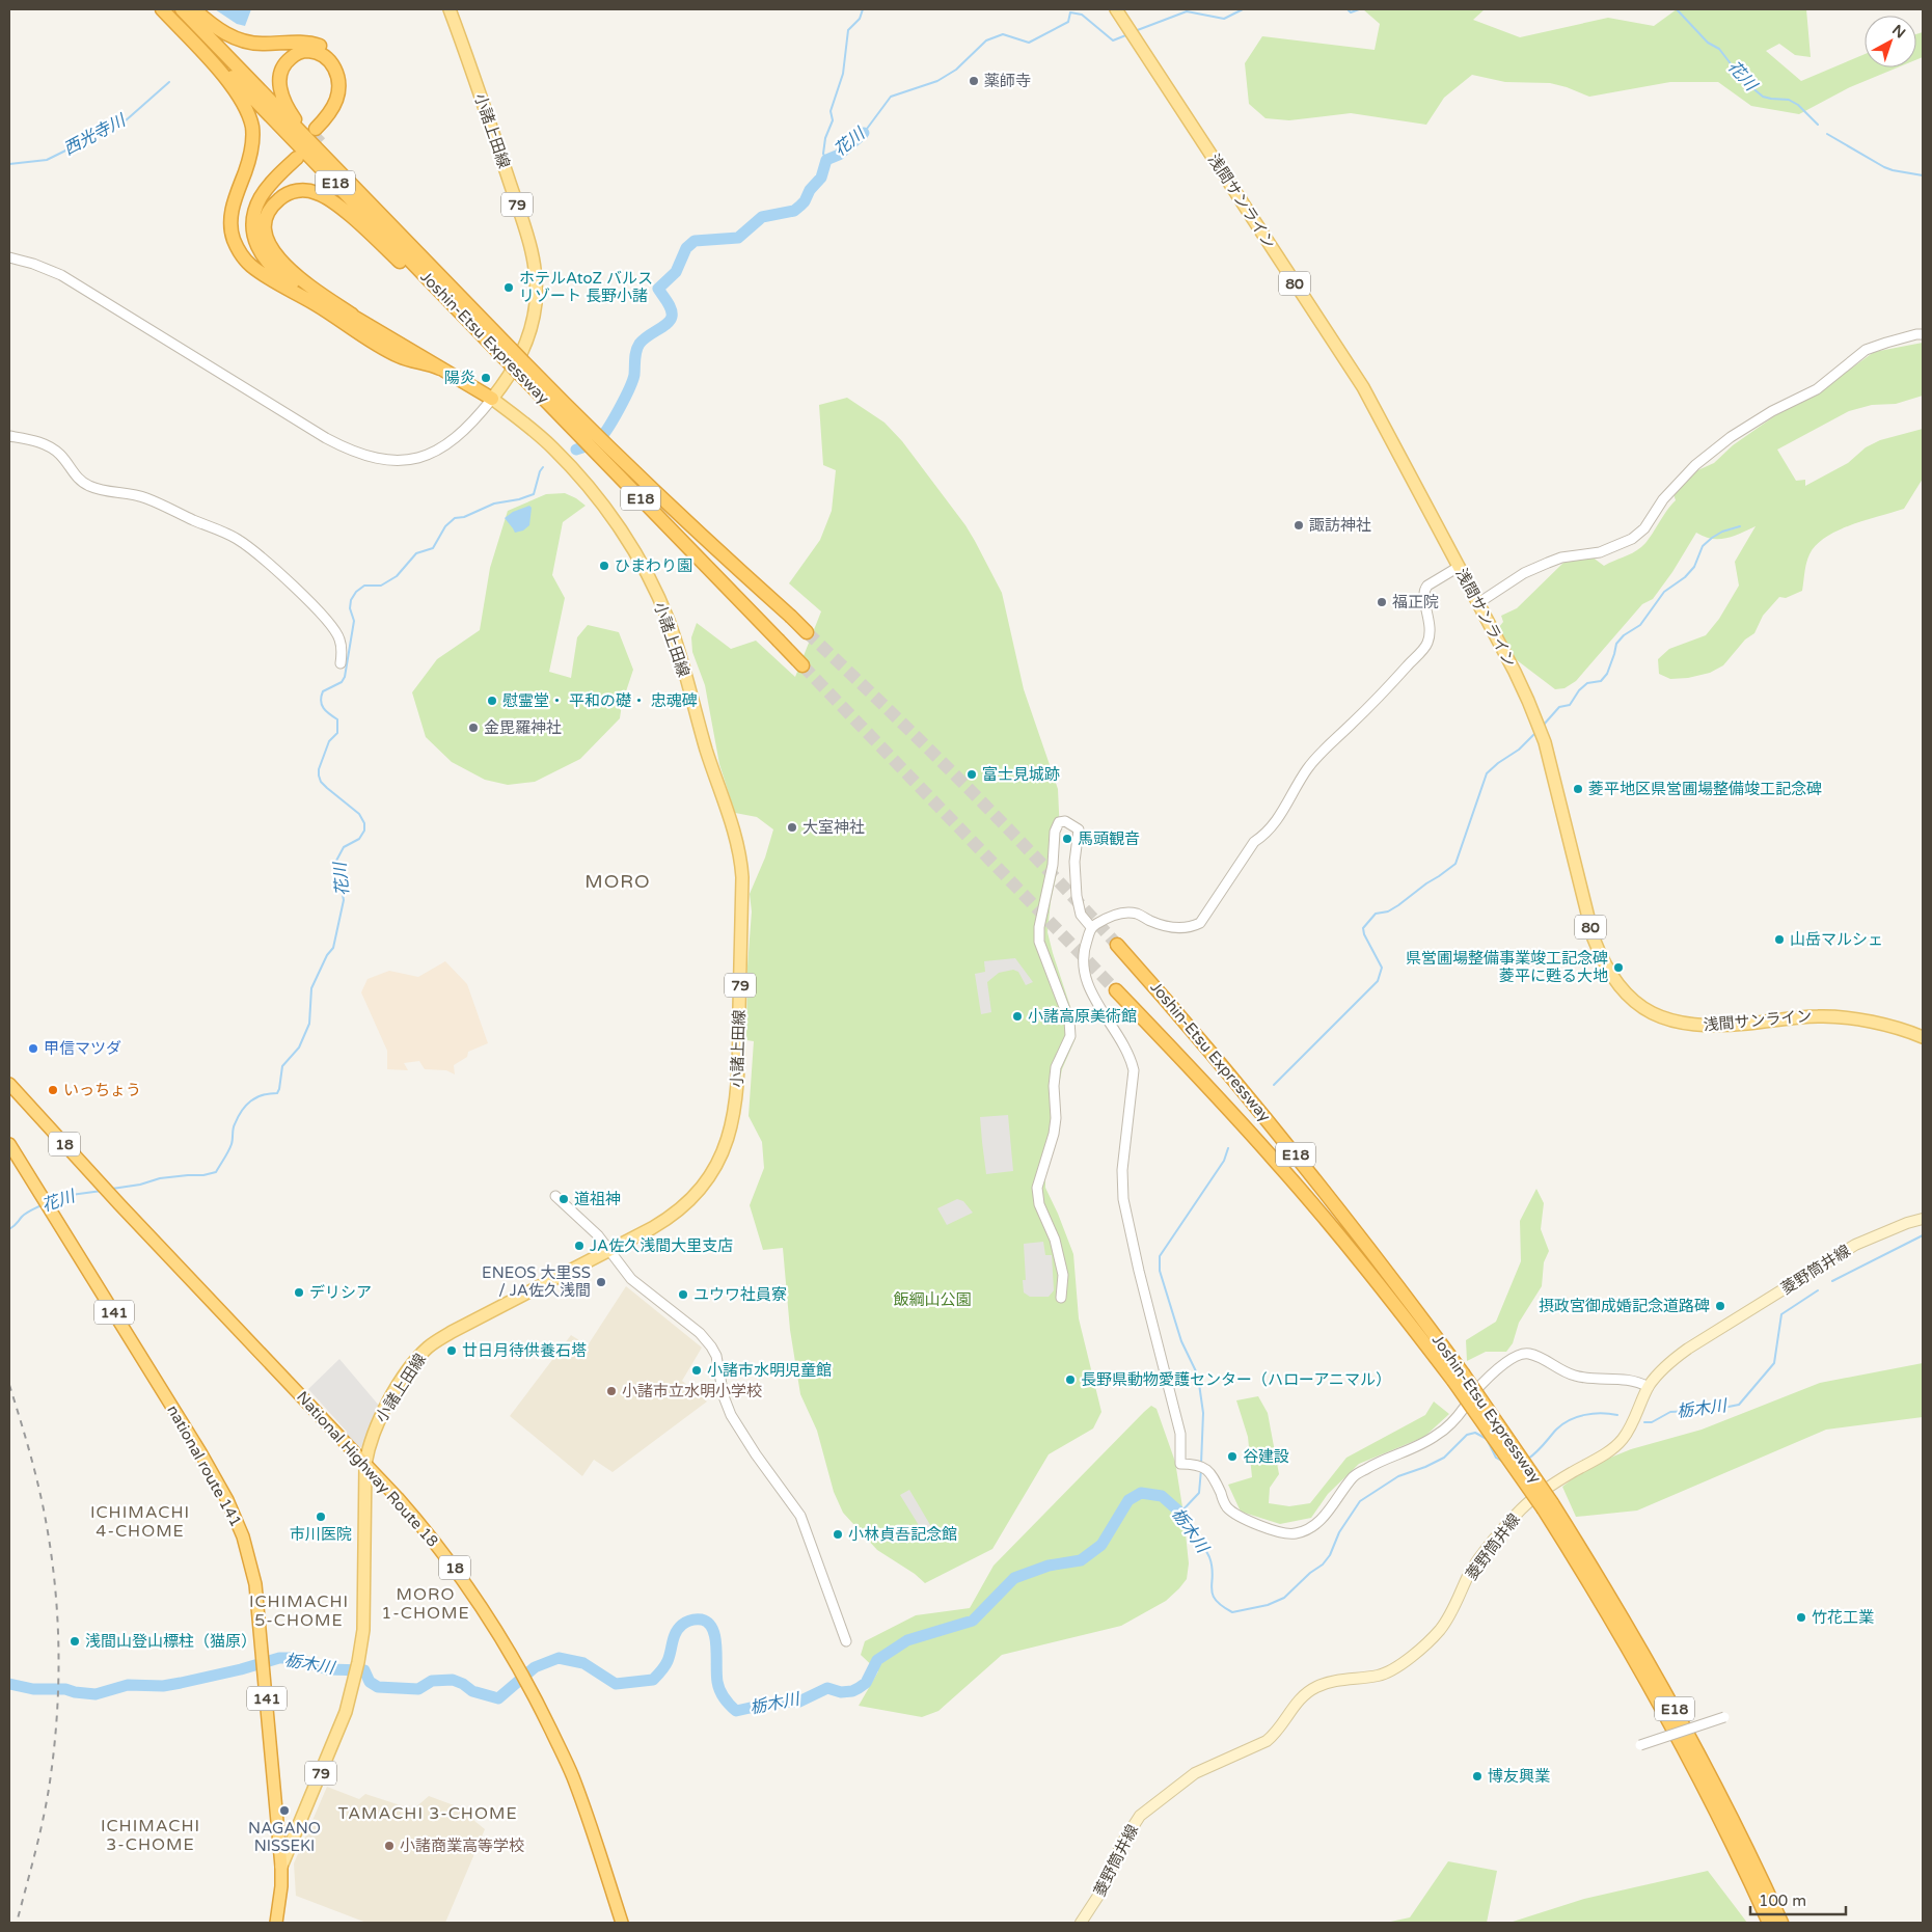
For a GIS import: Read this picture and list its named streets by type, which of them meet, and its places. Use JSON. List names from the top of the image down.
{
  "streets": {
    "highway": [
      "E18",
      "Joshin-Etsu Expressway",
      "18",
      "141",
      "national route 141",
      "National Highway Route 18"
    ],
    "main road": [
      "小諸上田線",
      "浅間サンライン",
      "79",
      "80",
      "菱野筒井線"
    ]
  },
  "crossings": [
    ["小諸上田線", "national route 141"],
    ["小諸上田線", "National Highway Route 18"]
  ],
  "districts": [
    "MORO",
    "ICHIMACHI 4-CHOME",
    "MORO 1-CHOME",
    "ICHIMACHI 5-CHOME",
    "TAMACHI 3-CHOME",
    "ICHIMACHI 3-CHOME"
  ],
  "water": ["花川", "西光寺川", "栃木川"],
  "parks": ["飯綱山公園"],
  "places": [
    "薬師寺",
    "ホテルAtoZ バルス リゾート 長野小諸",
    "陽炎",
    "諏訪神社",
    "ひまわり園",
    "福正院",
    "慰霊堂・ 平和の礎・ 忠魂碑",
    "金毘羅神社",
    "富士見城跡",
    "菱平地区県営圃場整備竣工記念碑",
    "大室神社",
    "馬頭観音",
    "山岳マルシェ",
    "県営圃場整備事業竣工記念碑 菱平に甦る大地",
    "小諸高原美術館",
    "甲信マツダ",
    "いっちょう",
    "道祖神",
    "JA佐久浅間大里支店",
    "ENEOS 大里SS / JA佐久浅間",
    "デリシア",
    "ユウワ社員寮",
    "摂政宮御成婚記念道路碑",
    "廿日月待供養石塔",
    "小諸市水明児童館",
    "長野県動物愛護センター（ハローアニマル）",
    "小諸市立水明小学校",
    "谷建設",
    "市川医院",
    "小林貞吾記念館",
    "竹花工業",
    "浅間山登山標柱（猫原）",
    "博友興業",
    "NAGANO NISSEKI",
    "小諸商業高等学校"
  ],
  "scale_bar": "100 m",
  "north": "top right"
}
